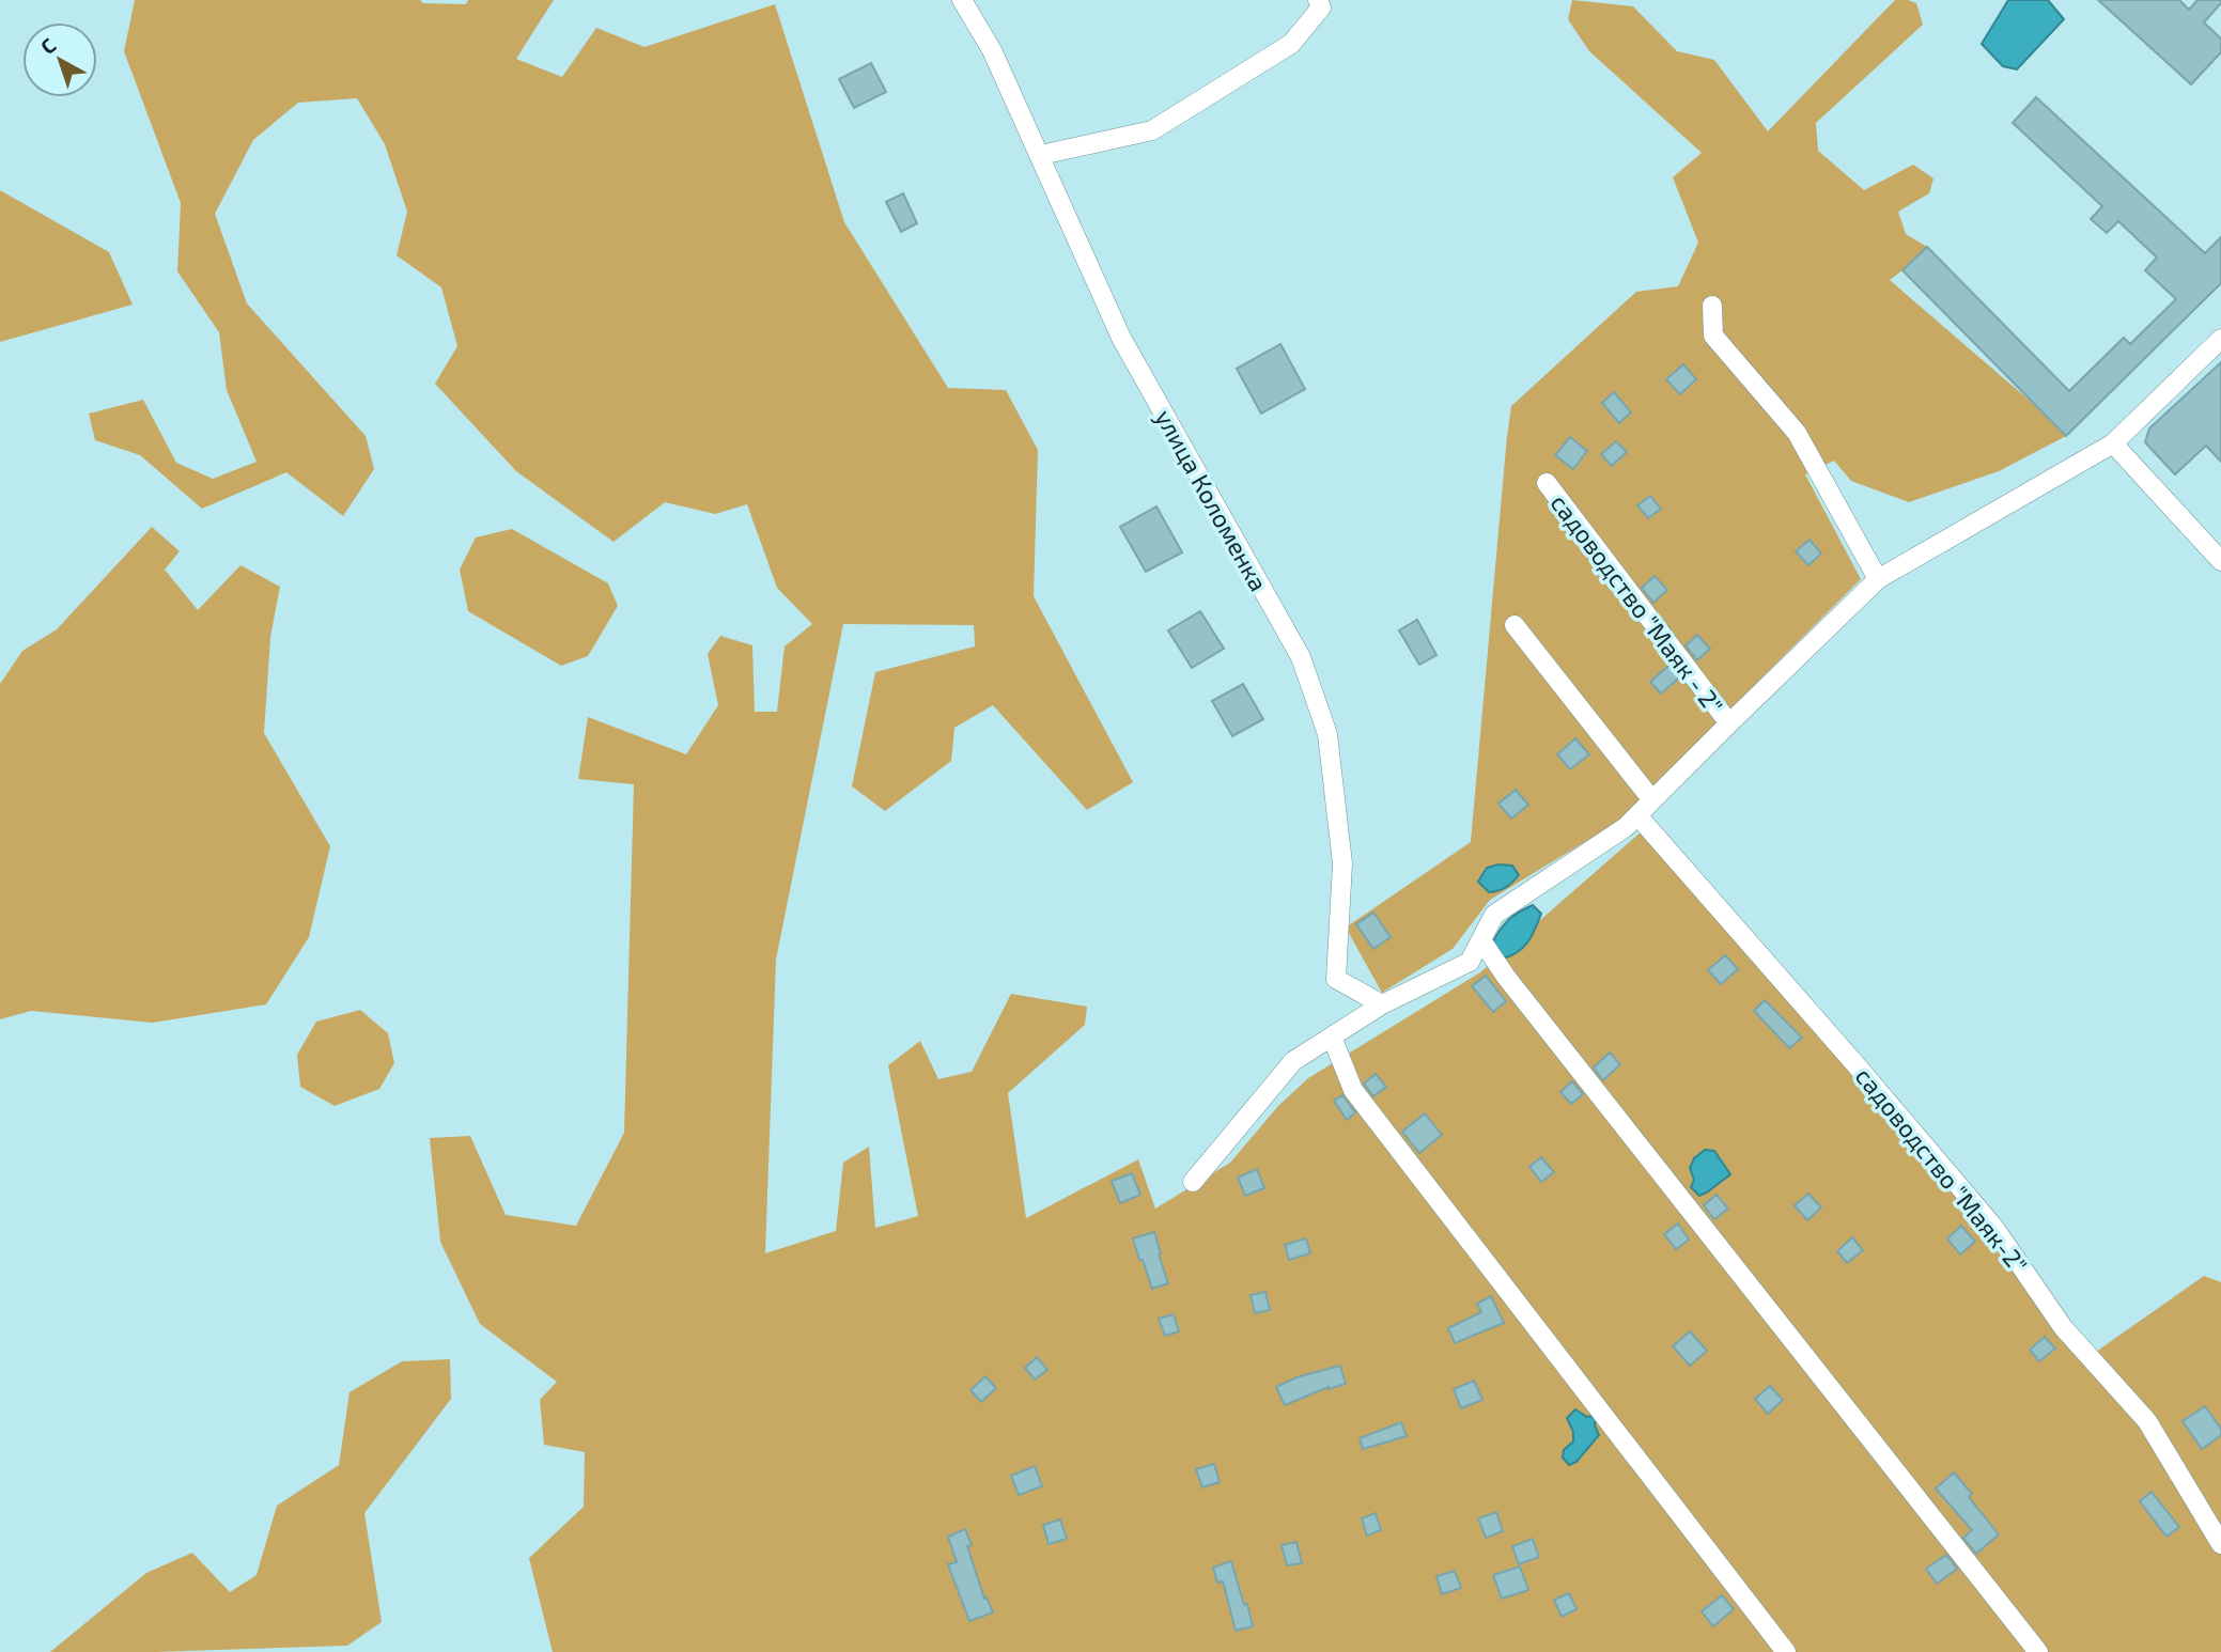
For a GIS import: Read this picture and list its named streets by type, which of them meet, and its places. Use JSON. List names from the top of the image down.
{
  "streets": {
    "street": ["улица Коломенка", "садоводство \"Маяк - 2\"", "садоводство \"Маяк-2\""]
  },
  "north": "top left"
}
